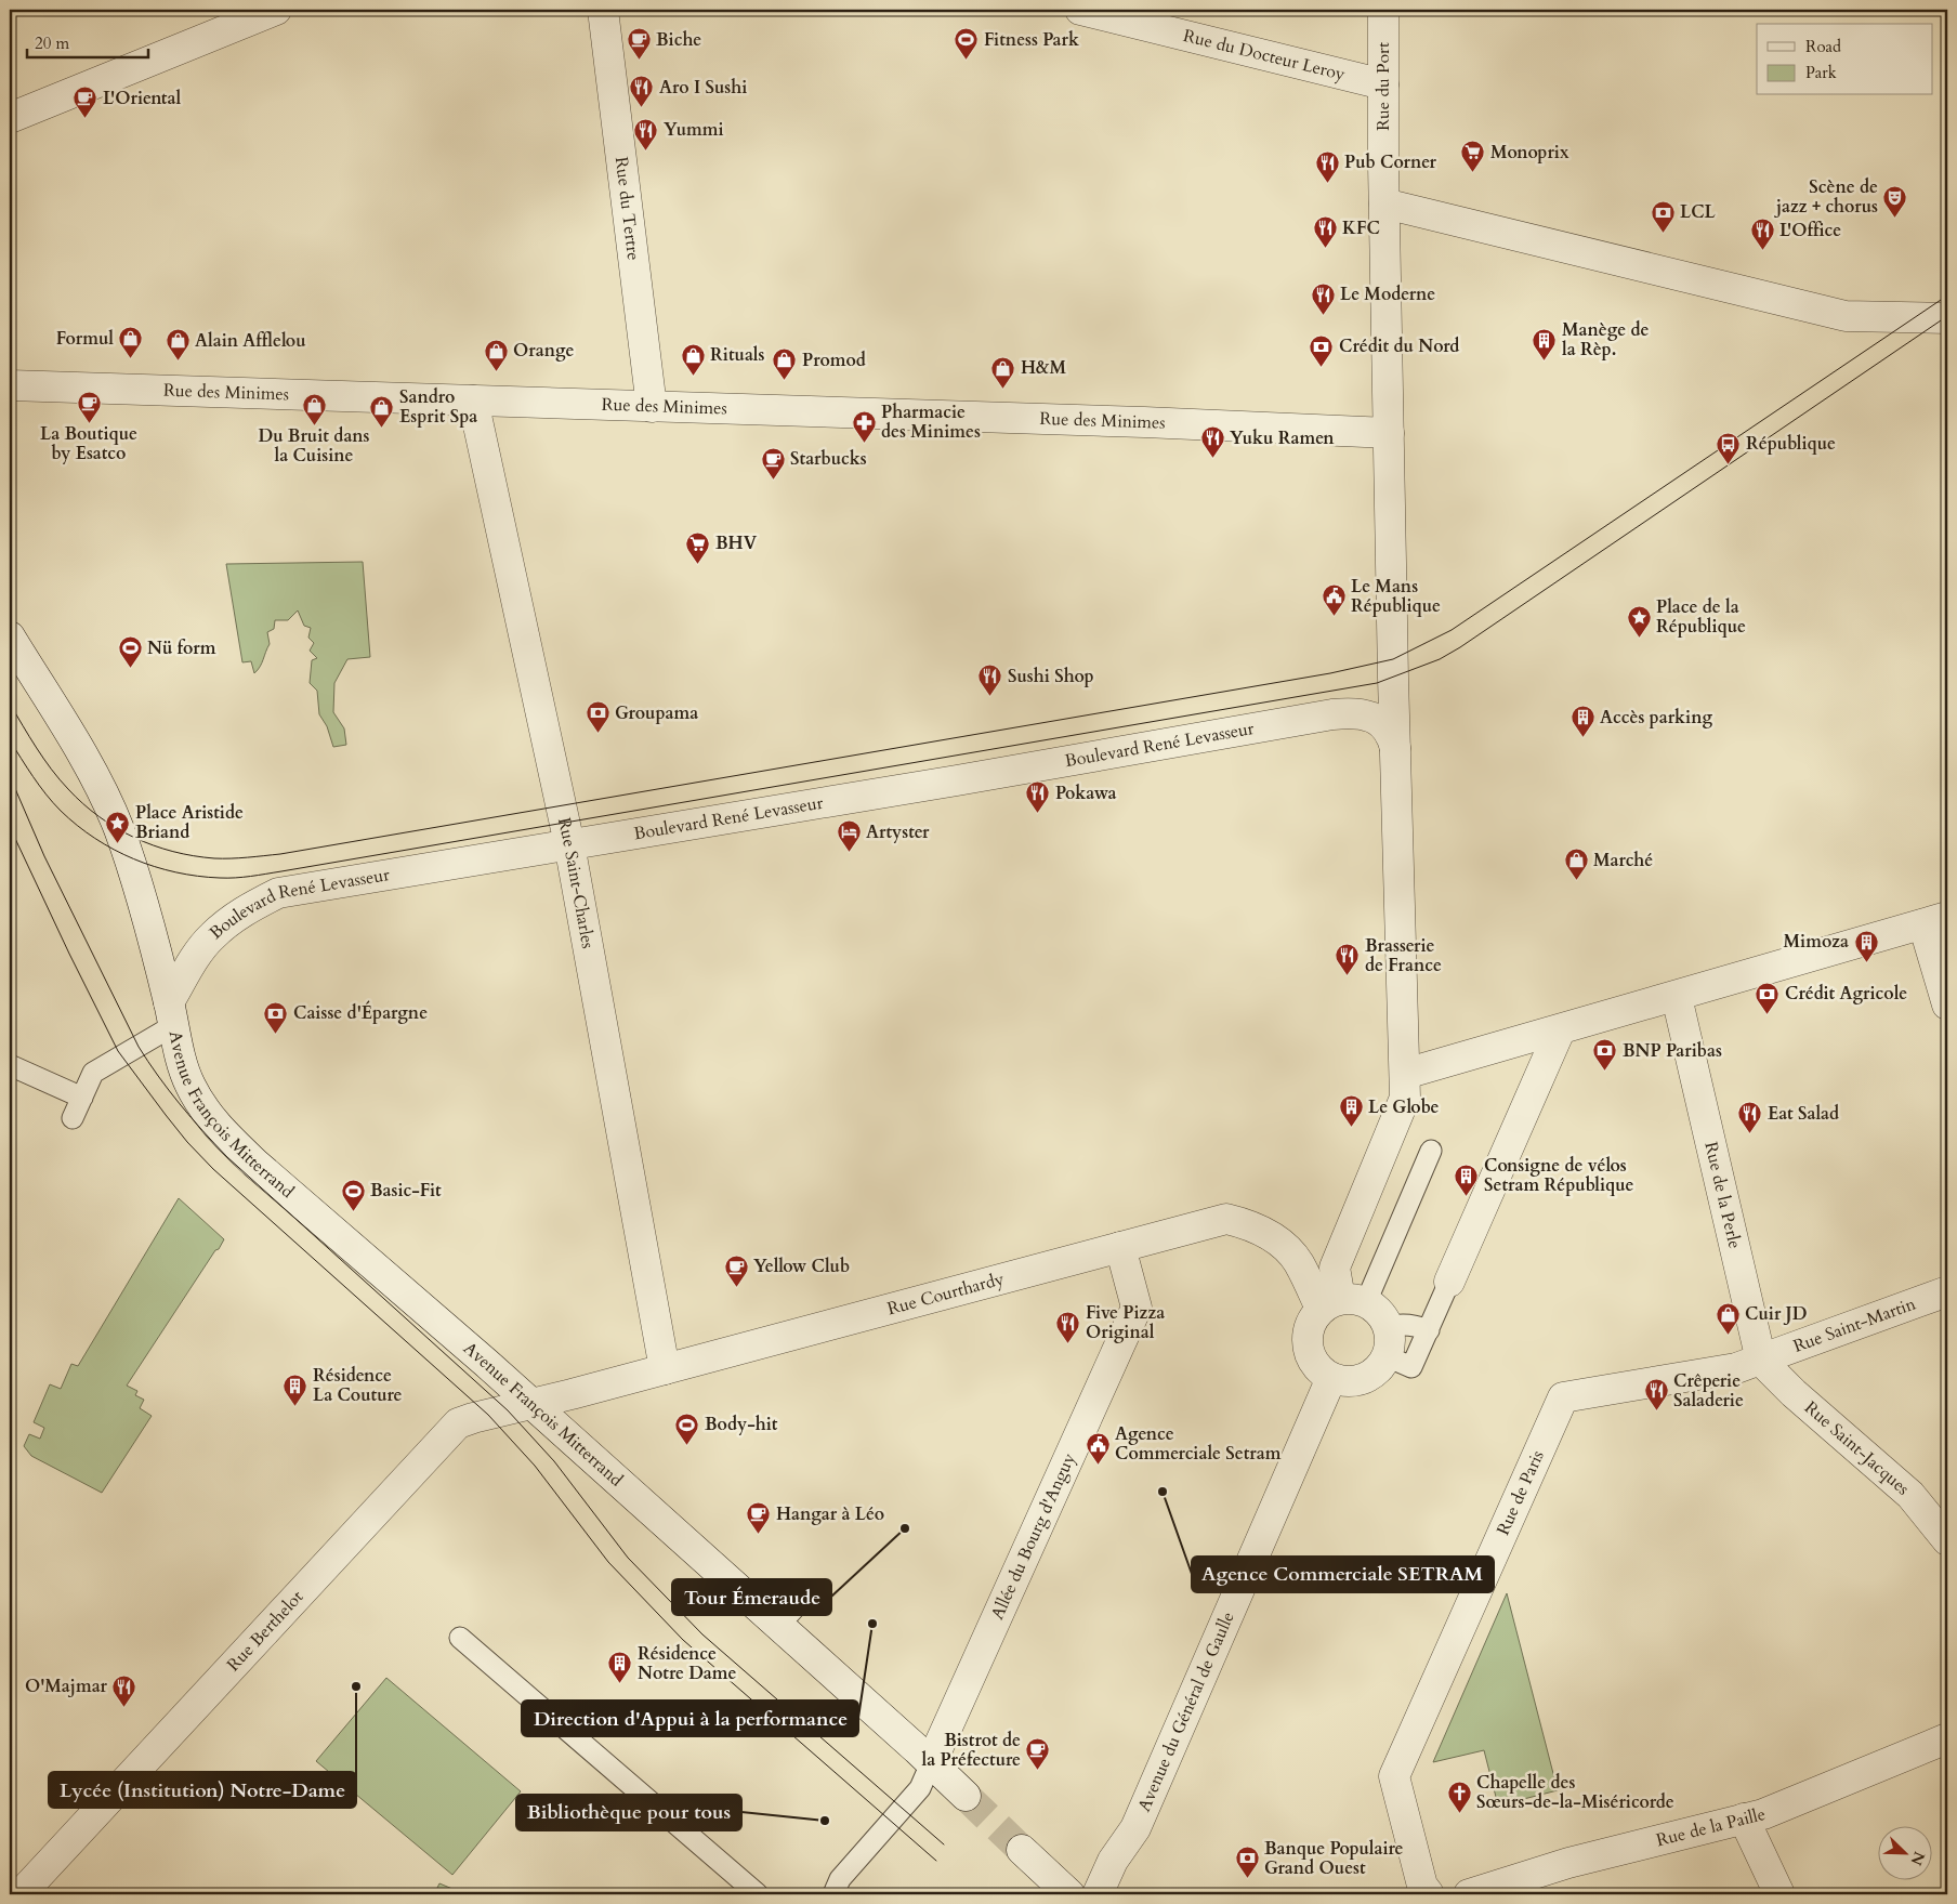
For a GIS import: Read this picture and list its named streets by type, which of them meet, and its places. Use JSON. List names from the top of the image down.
{
  "streets": {
    "street": [
      "Rue du Docteur Leroy",
      "Rue du Port",
      "Rue du Tertre",
      "Rue des Minimes",
      "Boulevard René Levasseur",
      "Rue Saint-Charles",
      "Avenue François Mitterrand",
      "Rue de la Perle",
      "Rue Courthardy",
      "Rue Saint-Martin",
      "Rue Saint-Jacques",
      "Rue de Paris",
      "Allée du Bourg d'Anguy",
      "Rue Berthelot",
      "Avenue du Général de Gaulle",
      "Rue de la Paille"
    ]
  },
  "crossings": [
    ["Rue du Docteur Leroy", "Rue du Port"],
    ["Rue du Tertre", "Rue des Minimes"],
    ["Rue des Minimes", "Rue Saint-Charles"],
    ["Boulevard René Levasseur", "Rue Saint-Charles"],
    ["Boulevard René Levasseur", "Avenue François Mitterrand"],
    ["Rue Saint-Charles", "Rue Courthardy"],
    ["Avenue François Mitterrand", "Rue Courthardy"],
    ["Avenue François Mitterrand", "Allée du Bourg d'Anguy"],
    ["Avenue François Mitterrand", "Rue Berthelot"],
    ["Rue de la Perle", "Rue Saint-Martin"],
    ["Rue de la Perle", "Rue Saint-Jacques"],
    ["Rue de la Perle", "Rue de Paris"],
    ["Rue Courthardy", "Allée du Bourg d'Anguy"],
    ["Rue Courthardy", "Rue Berthelot"],
    ["Rue Courthardy", "Avenue du Général de Gaulle"],
    ["Rue Saint-Martin", "Rue Saint-Jacques"],
    ["Rue Saint-Martin", "Rue de Paris"],
    ["Rue Saint-Jacques", "Rue de Paris"]
  ],
  "places": {
    "cafe": [
      "Biche",
      "L'Oriental",
      "La Boutique by Esatco",
      "Starbucks",
      "Yellow Club",
      "Hangar à Léo",
      "Bistrot de la Préfecture"
    ],
    "sports": [
      "Fitness Park",
      "Nü form",
      "Basic-Fit",
      "Body-hit"
    ],
    "restaurant": [
      "Aro I Sushi",
      "Yummi",
      "Pub Corner",
      "KFC",
      "L'Office",
      "Le Moderne",
      "Yuku Ramen",
      "Sushi Shop",
      "Pokawa",
      "Brasserie de France",
      "Eat Salad",
      "Five Pizza Original",
      "Crêperie Saladerie",
      "O'Majmar"
    ],
    "supermarket": ["Monoprix", "BHV"],
    "theatre": ["Scène de jazz + chorus"],
    "bank": [
      "LCL",
      "Crédit du Nord",
      "Groupama",
      "Crédit Agricole",
      "Caisse d'Épargne",
      "BNP Paribas",
      "Banque Populaire Grand Ouest"
    ],
    "shop": [
      "Formul",
      "Alain Afflelou",
      "Orange",
      "Rituals",
      "Promod",
      "H&M",
      "Du Bruit dans la Cuisine",
      "Sandro Esprit Spa",
      "Marché",
      "Cuir JD"
    ],
    "building": [
      "Manège de la Rèp.",
      "Accès parking",
      "Mimoza",
      "Le Globe",
      "Consigne de vélos Setram République",
      "Résidence La Couture",
      "Résidence Notre Dame"
    ],
    "pharmacy": ["Pharmacie des Minimes"],
    "bus stop": ["République"],
    "public building": ["Le Mans République", "Agence Commerciale Setram"],
    "place": ["Place de la République", "Place Aristide Briand"],
    "hotel": ["Artyster"],
    "other": [
      "Agence Commerciale SETRAM",
      "Tour Émeraude",
      "Direction d'Appui à la performance",
      "Lycée (Institution) Notre-Dame",
      "Bibliothèque pour tous"
    ],
    "church": ["Chapelle des Sœurs-de-la-Miséricorde"]
  },
  "legend": ["Road", "Park"],
  "scale_bar": "20 m",
  "north": "bottom right"
}
